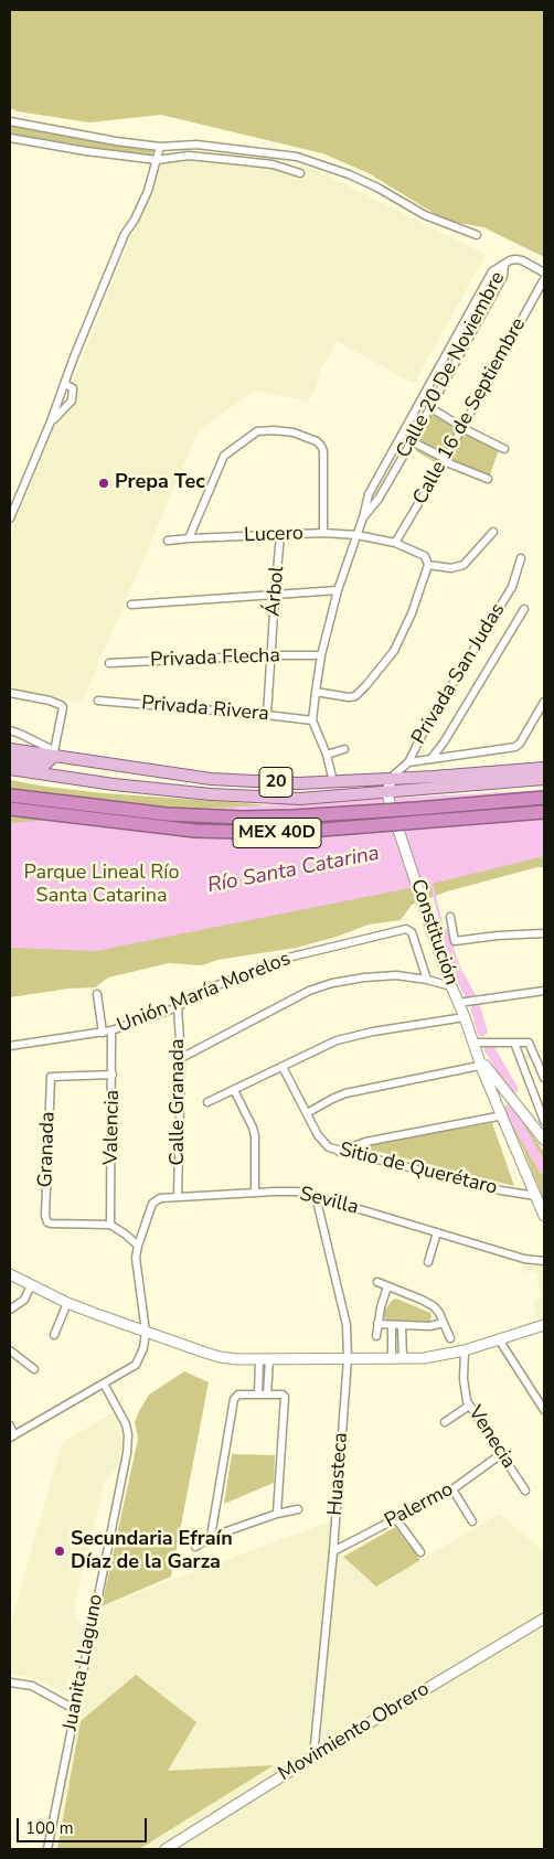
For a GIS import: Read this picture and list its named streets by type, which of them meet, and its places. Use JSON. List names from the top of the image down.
{
  "streets": {
    "highway": ["MEX 40D"],
    "main road": ["20"],
    "street": [
      "Calle 20 De Noviembre",
      "Calle 16 de Septiembre",
      "Lucero",
      "Árbol",
      "Privada Flecha",
      "Privada San Judas",
      "Privada Rivera",
      "Constitución",
      "Unión María Morelos",
      "Calle Granada",
      "Valencia",
      "Granada",
      "Sitio de Querétaro",
      "Sevilla",
      "Venecia",
      "Huasteca",
      "Palermo",
      "Juanita Llaguno",
      "Movimiento Obrero"
    ]
  },
  "crossings": [
    ["Calle 16 de Septiembre", "Lucero"],
    ["Lucero", "Árbol"],
    ["Árbol", "Privada Flecha"],
    ["Árbol", "Privada Rivera"],
    ["20", "Constitución"],
    ["Constitución", "Sitio de Querétaro"],
    ["Unión María Morelos", "Calle Granada"],
    ["Unión María Morelos", "Valencia"],
    ["Calle Granada", "Sevilla"],
    ["Valencia", "Granada"],
    ["Sevilla", "Huasteca"],
    ["Venecia", "Palermo"],
    ["Huasteca", "Palermo"],
    ["Huasteca", "Movimiento Obrero"]
  ],
  "water": ["Río Santa Catarina"],
  "parks": ["Parque Lineal Río Santa Catarina"],
  "places": ["Prepa Tec", "Secundaria Efraín Díaz de la Garza"],
  "scale_bar": "100 m"
}
